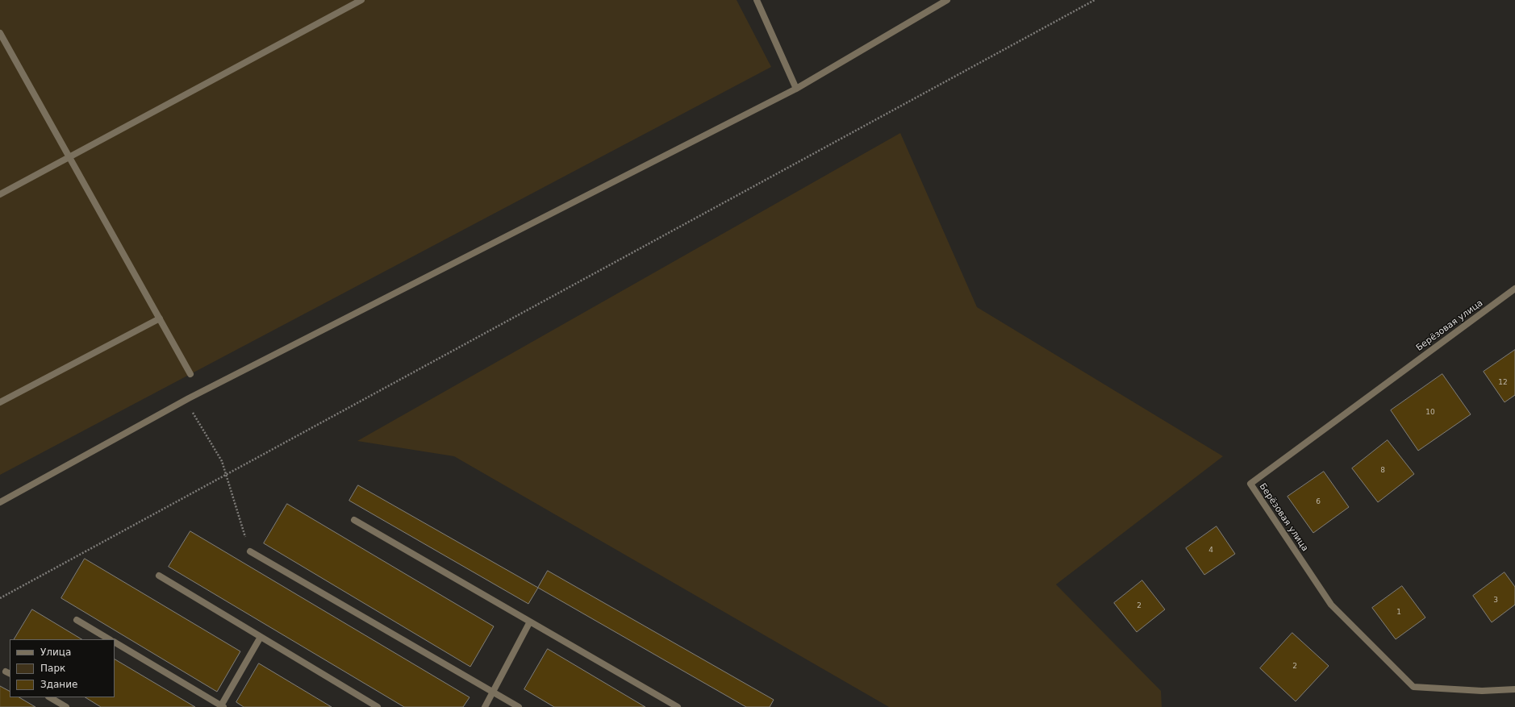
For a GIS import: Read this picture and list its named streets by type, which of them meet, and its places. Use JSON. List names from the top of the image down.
{
  "streets": {
    "street": ["Берёзовая улица"]
  },
  "house_numbers": [
    "12",
    "10",
    "8",
    "6",
    "4",
    "3",
    "2",
    "1",
    "2"
  ],
  "legend": ["Улица", "Парк", "Здание"]
}
